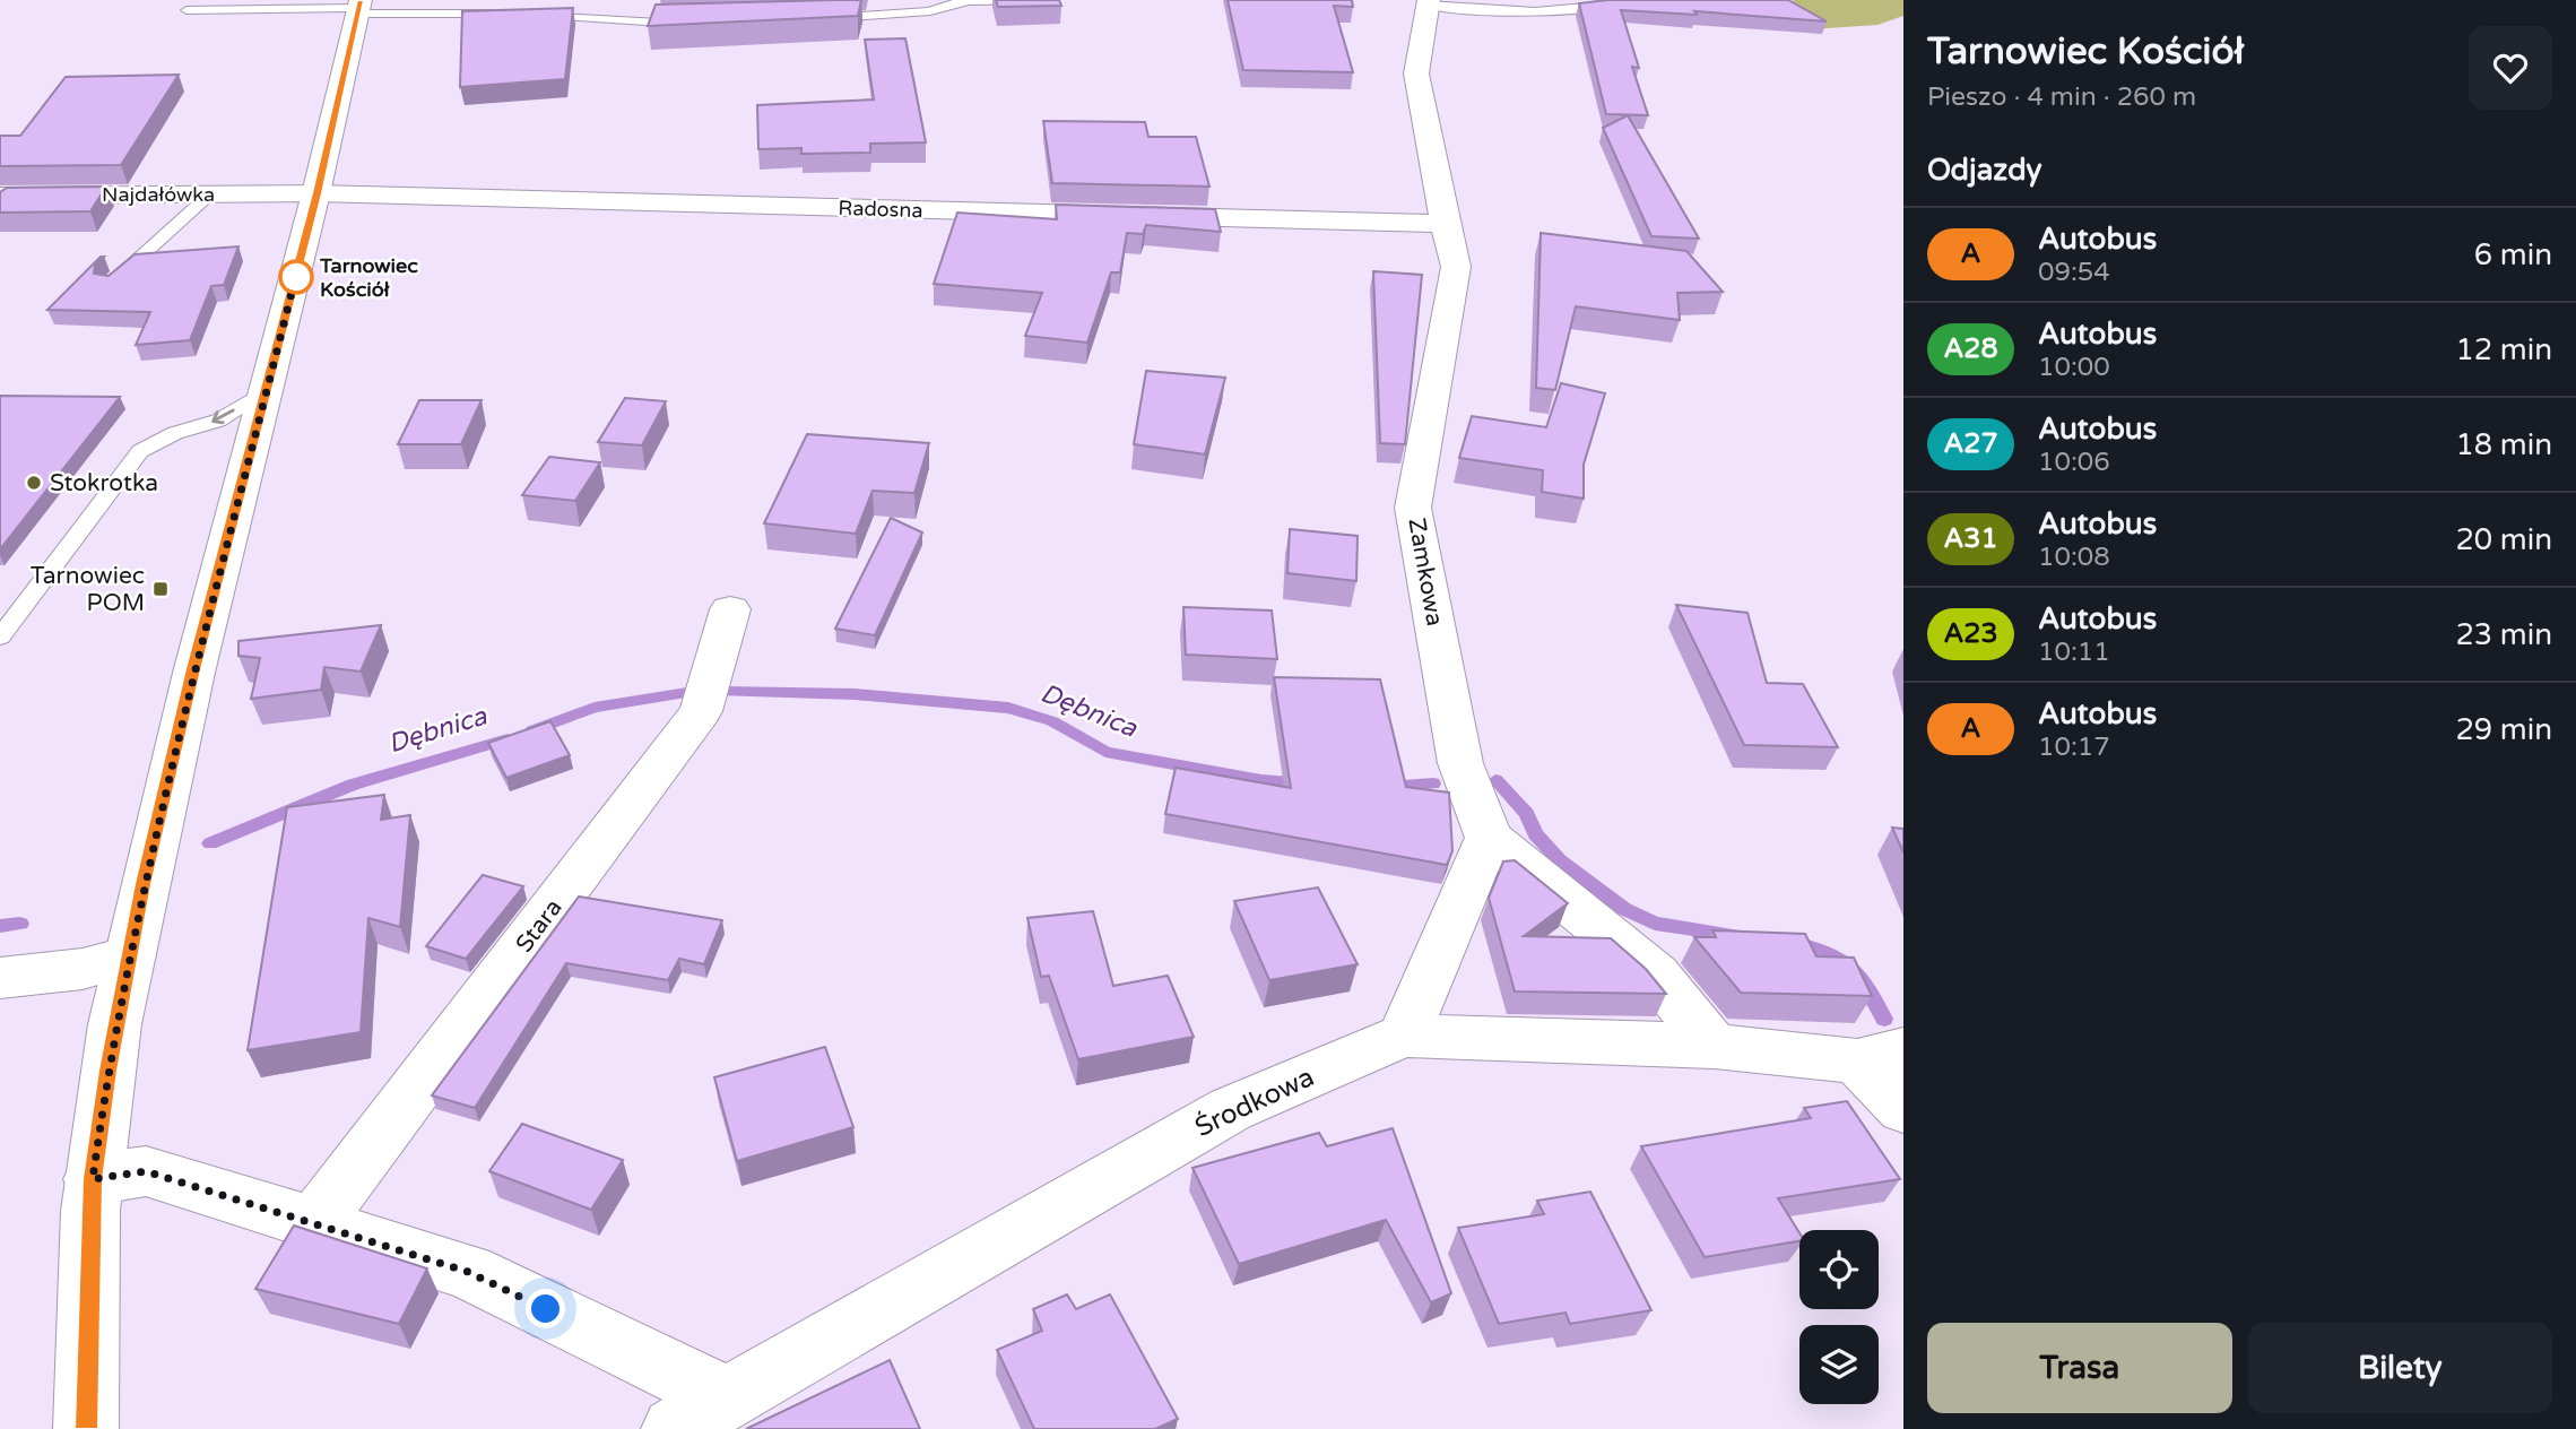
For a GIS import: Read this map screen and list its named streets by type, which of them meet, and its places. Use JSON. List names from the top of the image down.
{
  "streets": {
    "street": [
      "Najdałówka",
      "Radosna",
      "Zamkowa",
      "Stara",
      "Środkowa"
    ]
  },
  "crossings": [
    ["Najdałówka", "Radosna"],
    ["Radosna", "Zamkowa"]
  ],
  "water": ["Dębnica"],
  "places": {
    "other": ["Tarnowiec Kościół", "Stokrotka"],
    "transit": ["Tarnowiec POM"]
  },
  "lines": ["bus line A"],
  "page": {
    "heading": [
      ["Tarnowiec Kościół", "Pieszo · 4 min · 260 m"],
      "Odjazdy"
    ],
    "list": [
      {
        "mark": "A",
        "name": "Autobus",
        "note": "09:54",
        "value": "6 min"
      },
      {
        "mark": "A28",
        "name": "Autobus",
        "note": "10:00",
        "value": "12 min"
      },
      {
        "mark": "A27",
        "name": "Autobus",
        "note": "10:06",
        "value": "18 min"
      },
      {
        "mark": "A31",
        "name": "Autobus",
        "note": "10:08",
        "value": "20 min"
      },
      {
        "mark": "A23",
        "name": "Autobus",
        "note": "10:11",
        "value": "23 min"
      },
      {
        "mark": "A",
        "name": "Autobus",
        "note": "10:17",
        "value": "29 min"
      }
    ],
    "buttons": ["Trasa", "Bilety"]
  }
}
